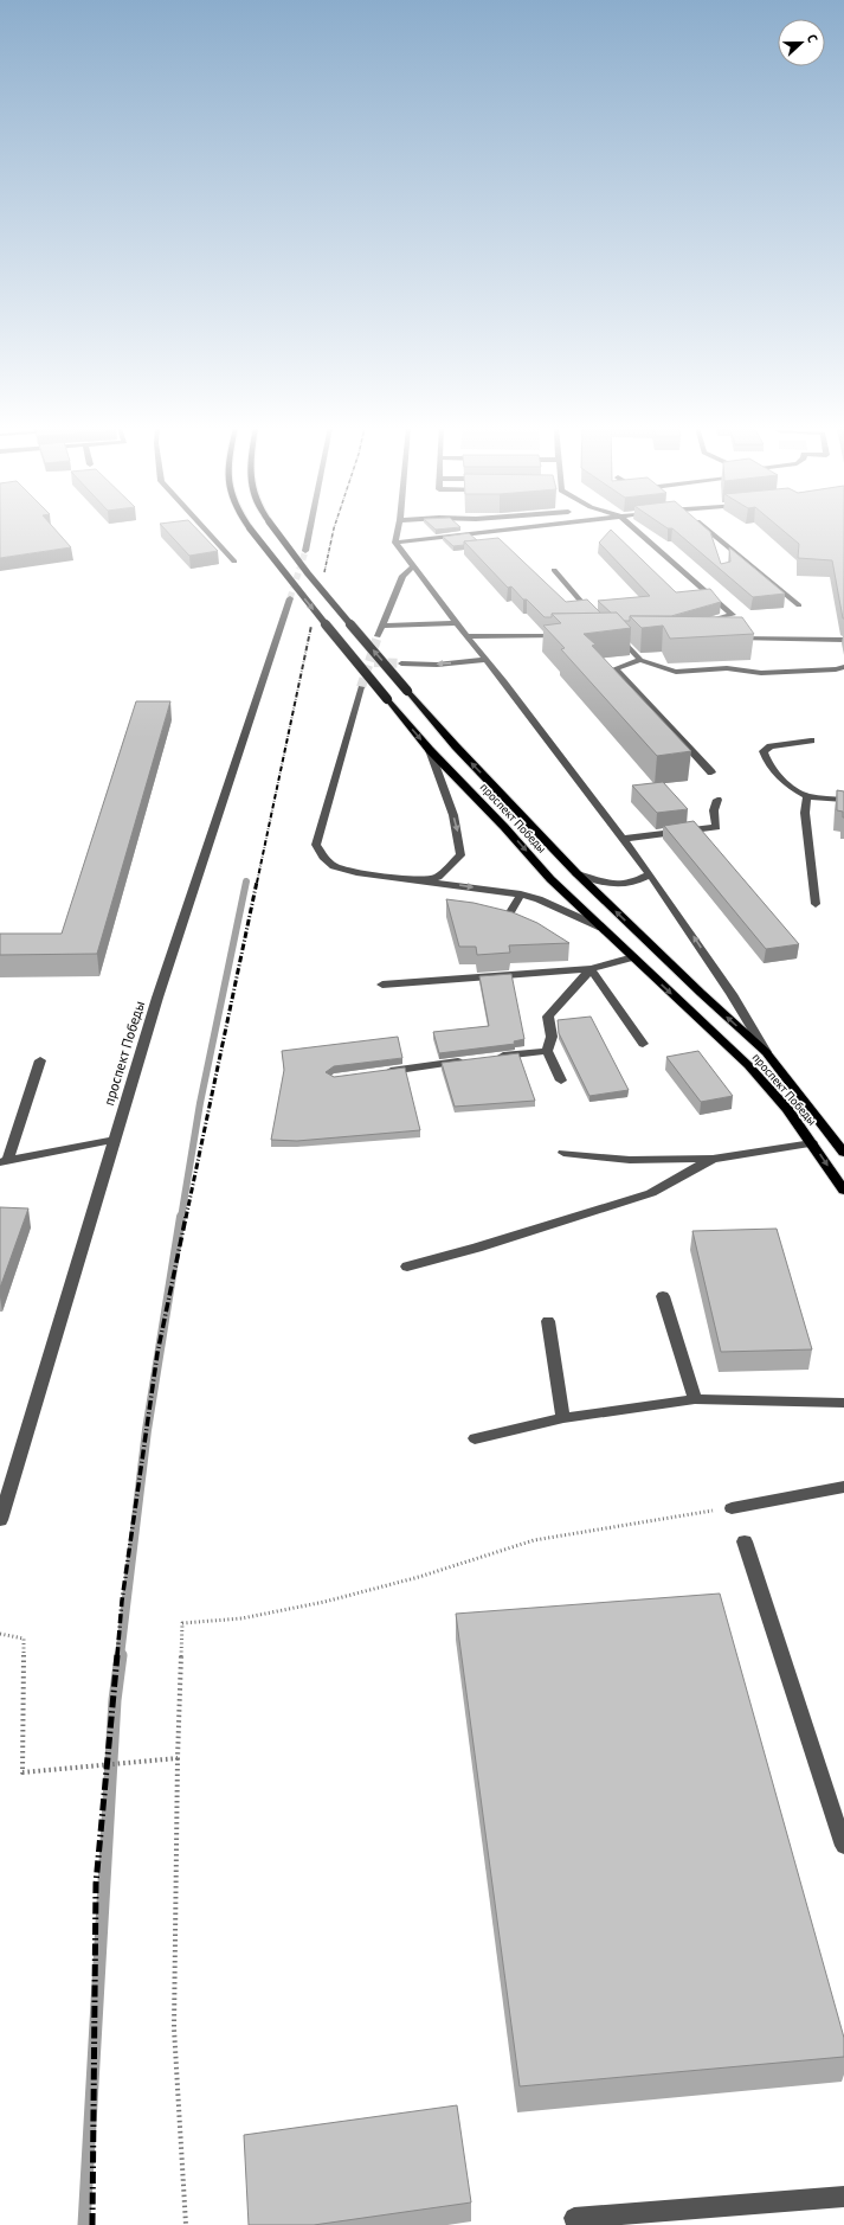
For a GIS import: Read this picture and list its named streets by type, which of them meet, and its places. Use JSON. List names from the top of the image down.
{
  "streets": {
    "main road": ["проспект Победы"]
  },
  "north": "right"
}
